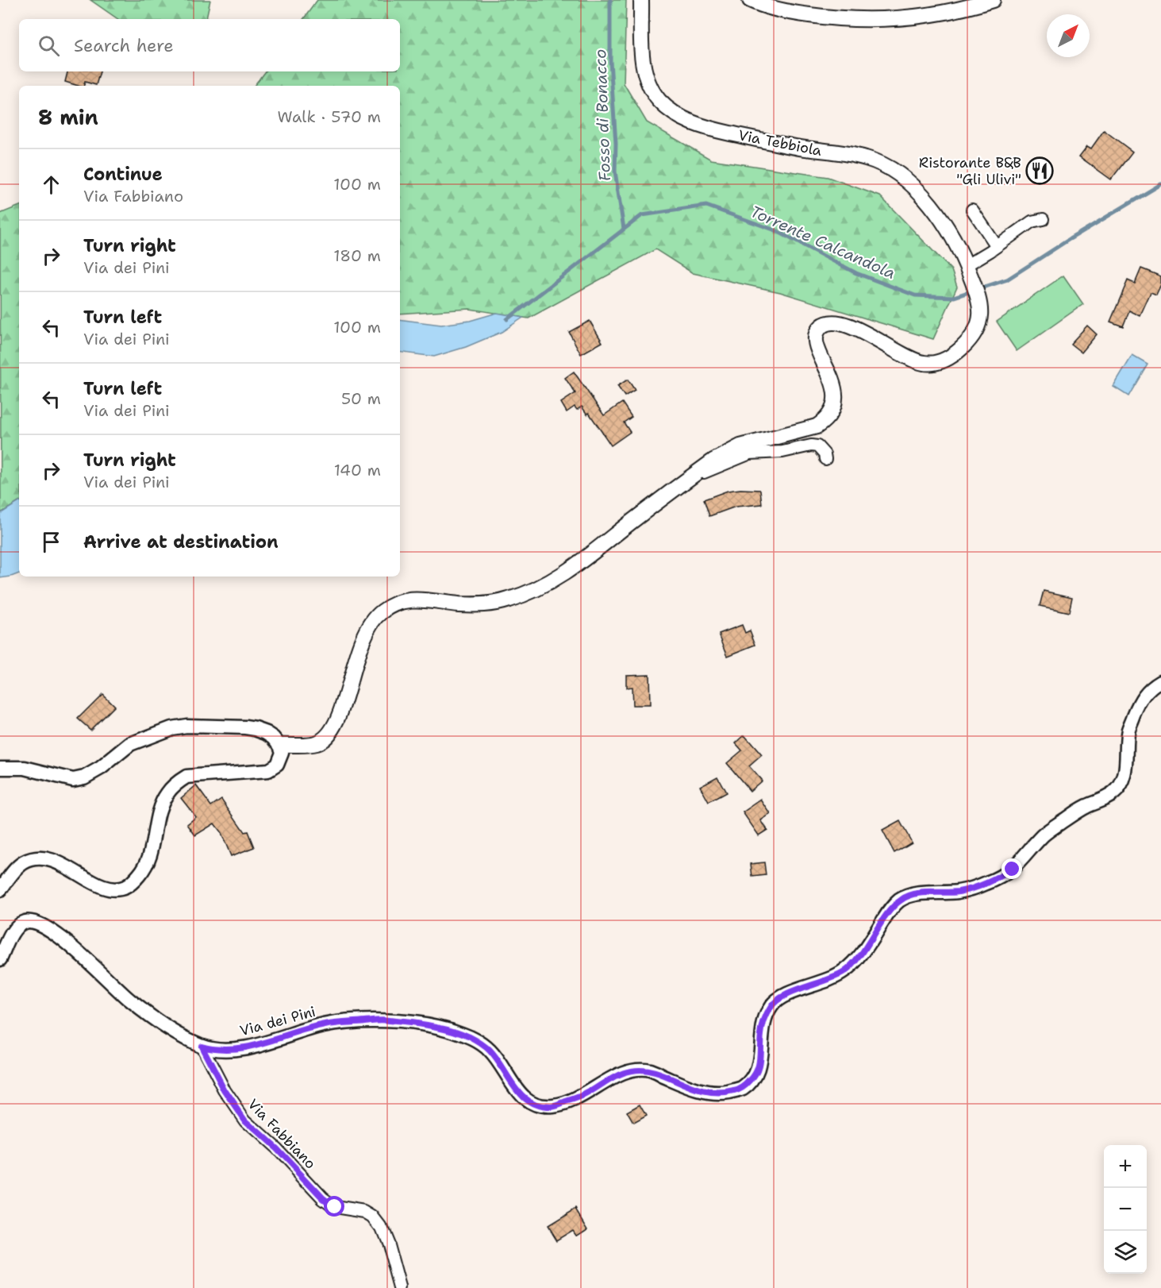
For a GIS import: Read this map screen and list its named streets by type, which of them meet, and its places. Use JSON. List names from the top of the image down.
{
  "streets": {
    "main road": ["Via Tebbiola"],
    "street": ["Via dei Pini", "Via Fabbiano"]
  },
  "crossings": [
    ["Via dei Pini", "Via Fabbiano"]
  ],
  "water": ["Fosso di Bonacco", "Torrente Calcandola"],
  "places": {
    "restaurant": ["Ristorante B&B \"Gli Ulivi\""]
  },
  "north": "top right",
  "page": {
    "search": "Search here",
    "heading": ["8 min", "Walk · 570 m"],
    "list": [
      ["Continue", "Via Fabbiano", "100 m"],
      ["Turn right", "Via dei Pini", "180 m"],
      ["Turn left", "Via dei Pini", "100 m"],
      ["Turn left", "Via dei Pini", "50 m"],
      ["Turn right", "Via dei Pini", "140 m"],
      "Arrive at destination"
    ],
    "map_buttons": ["+", "−"]
  }
}
